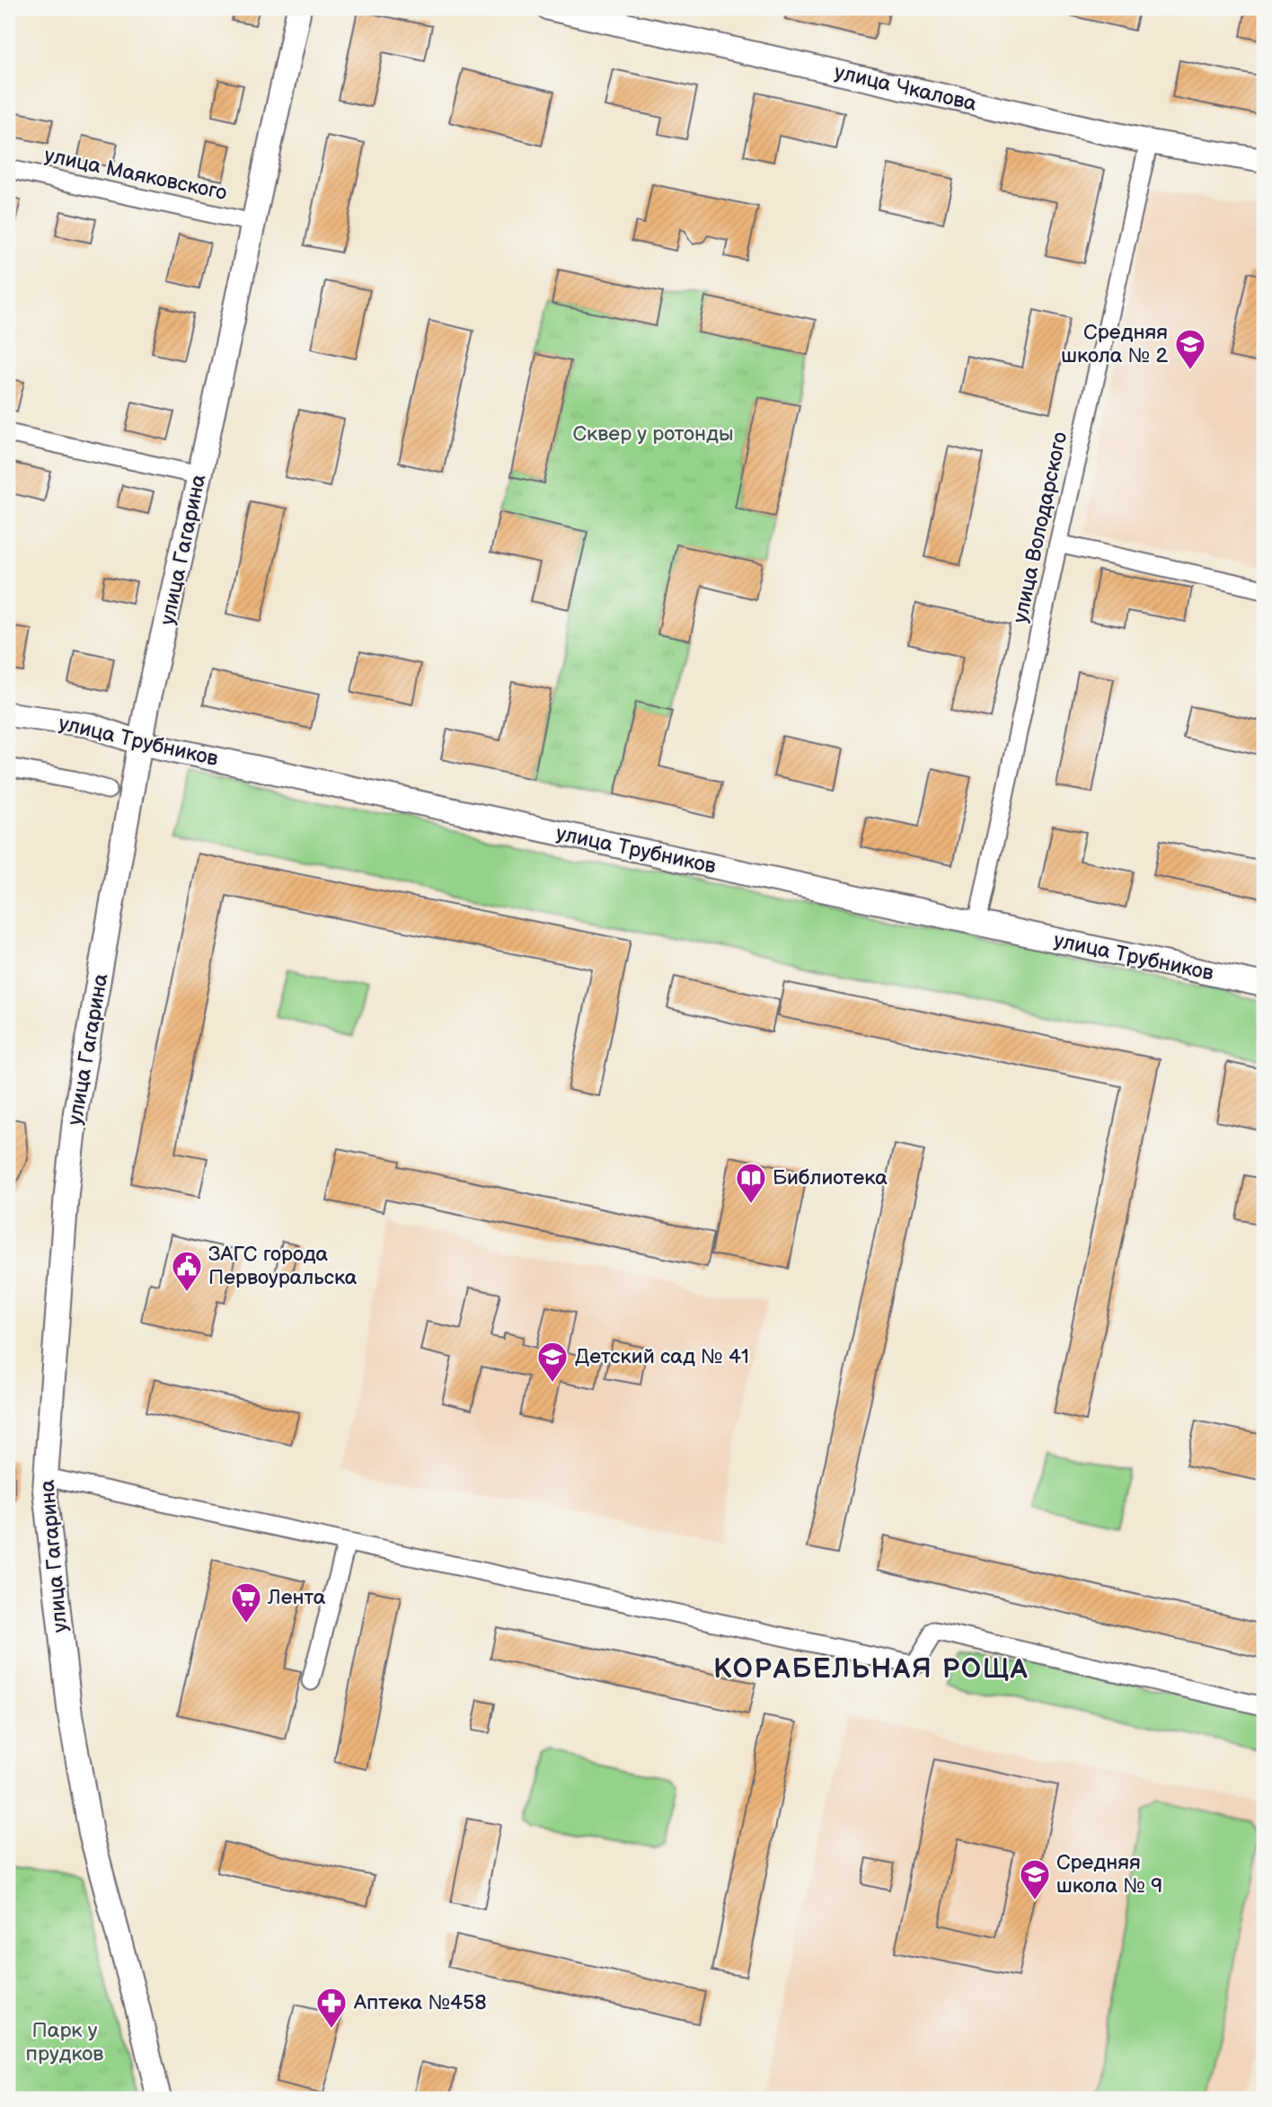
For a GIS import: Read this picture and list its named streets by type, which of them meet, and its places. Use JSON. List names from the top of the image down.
{
  "streets": {
    "street": [
      "улица Чкалова",
      "улица Маяковского",
      "улица Володарского",
      "улица Гагарина",
      "улица Трубников"
    ]
  },
  "crossings": [
    ["улица Чкалова", "улица Володарского"],
    ["улица Маяковского", "улица Гагарина"],
    ["улица Володарского", "улица Трубников"],
    ["улица Гагарина", "улица Трубников"]
  ],
  "districts": ["КОРАБЕЛЬНАЯ РОЩА"],
  "parks": ["Сквер у ротонды", "Парк у прудков"],
  "places": {
    "school or university": ["Средняя школа № 2", "Детский сад № 41", "Средняя школа № 9"],
    "library": ["Библиотека"],
    "public building": ["ЗАГС города Первоуральска"],
    "supermarket": ["Лента"],
    "pharmacy": ["Аптека №458"]
  }
}
